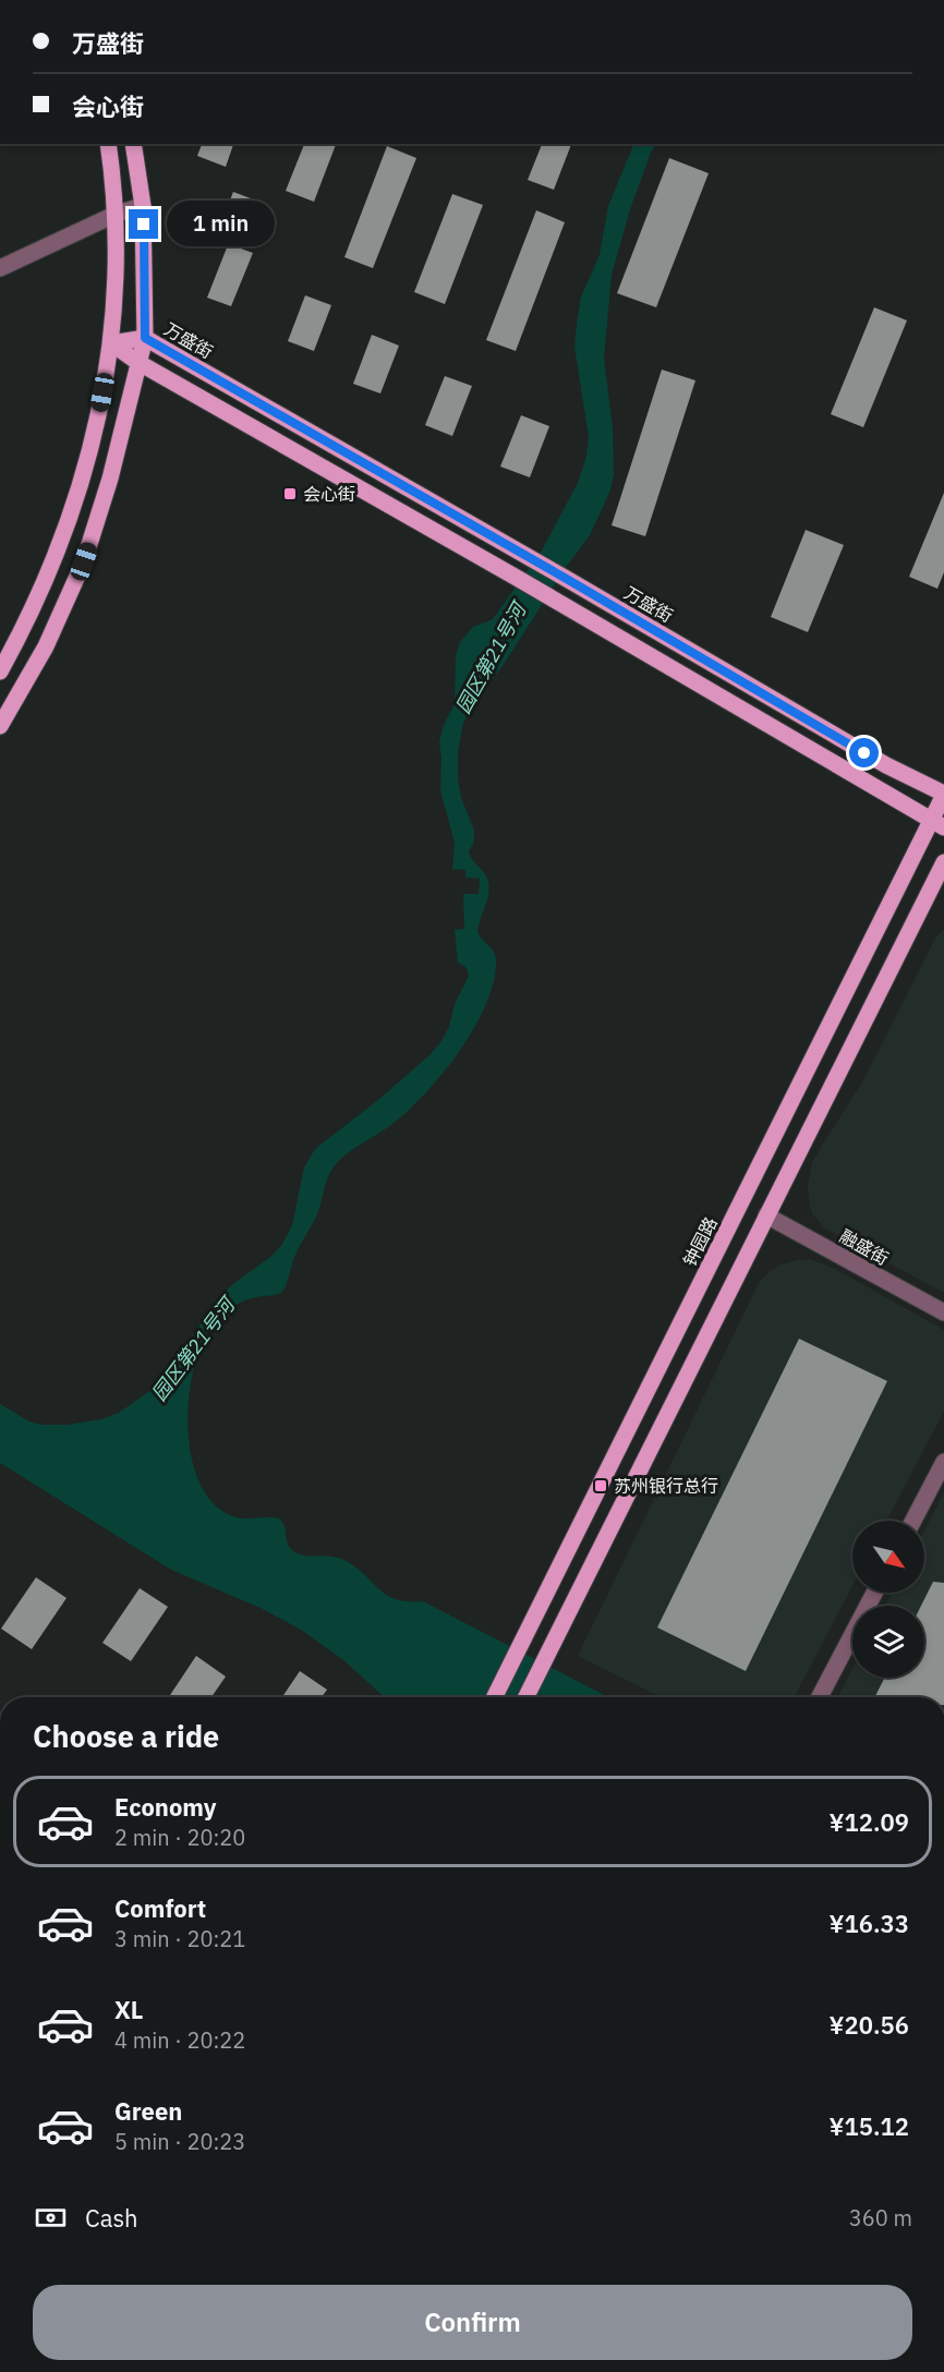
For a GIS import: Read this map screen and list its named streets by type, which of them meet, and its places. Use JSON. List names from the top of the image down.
{
  "streets": {
    "main road": ["万盛街", "钟园路"],
    "street": ["融盛街"]
  },
  "crossings": [
    ["万盛街", "钟园路"]
  ],
  "water": ["园区第21号河"],
  "places": {
    "transit": ["会心街", "苏州银行总行"]
  },
  "north": "bottom right",
  "page": {
    "banner": ["万盛街", "会心街"],
    "bubble": "1 min",
    "heading": "Choose a ride",
    "list": [
      {
        "name": "Economy",
        "note": "2 min · 20:20",
        "value": "¥12.09"
      },
      {
        "name": "Comfort",
        "note": "3 min · 20:21",
        "value": "¥16.33"
      },
      {
        "name": "XL",
        "note": "4 min · 20:22",
        "value": "¥20.56"
      },
      {
        "name": "Green",
        "note": "5 min · 20:23",
        "value": "¥15.12"
      }
    ],
    "pay": ["Cash", "360 m"],
    "buttons": "Confirm"
  }
}
